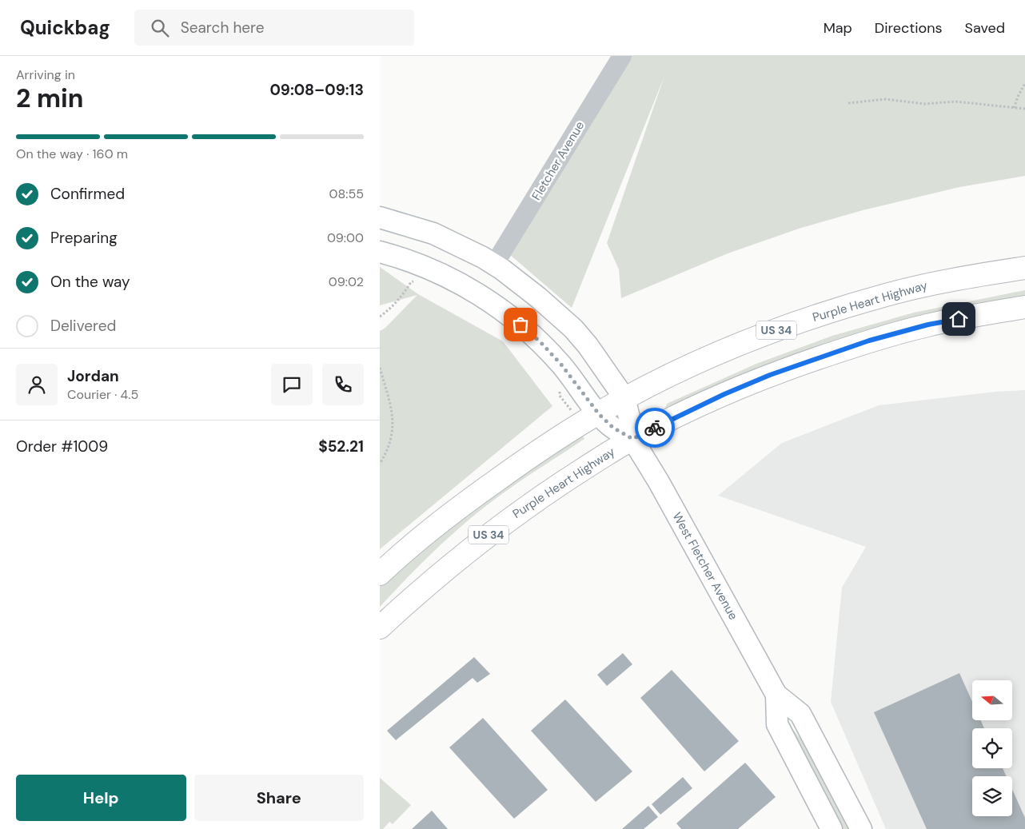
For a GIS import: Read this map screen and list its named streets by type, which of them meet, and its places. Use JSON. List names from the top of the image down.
{
  "streets": {
    "main road": ["Purple Heart Highway", "US 34", "West Fletcher Avenue"],
    "street": ["Fletcher Avenue"]
  },
  "crossings": [
    ["Fletcher Avenue", "West Fletcher Avenue"],
    ["Purple Heart Highway", "West Fletcher Avenue"]
  ],
  "north": "left",
  "page": {
    "header": "Quickbag",
    "search": "Search here",
    "nav": ["Map", "Directions", "Saved"],
    "heading": ["2 min", "Arriving in", "09:08–09:13"],
    "panel": [
      "Jordan",
      "Courier · 4.5",
      "Order #1009",
      "$52.21"
    ],
    "bar": "On the way · 160 m",
    "list": [
      ["Confirmed", "08:55"],
      ["Preparing", "09:00"],
      ["On the way", "09:02"],
      "Delivered"
    ],
    "buttons": ["Help", "Share"]
  }
}
